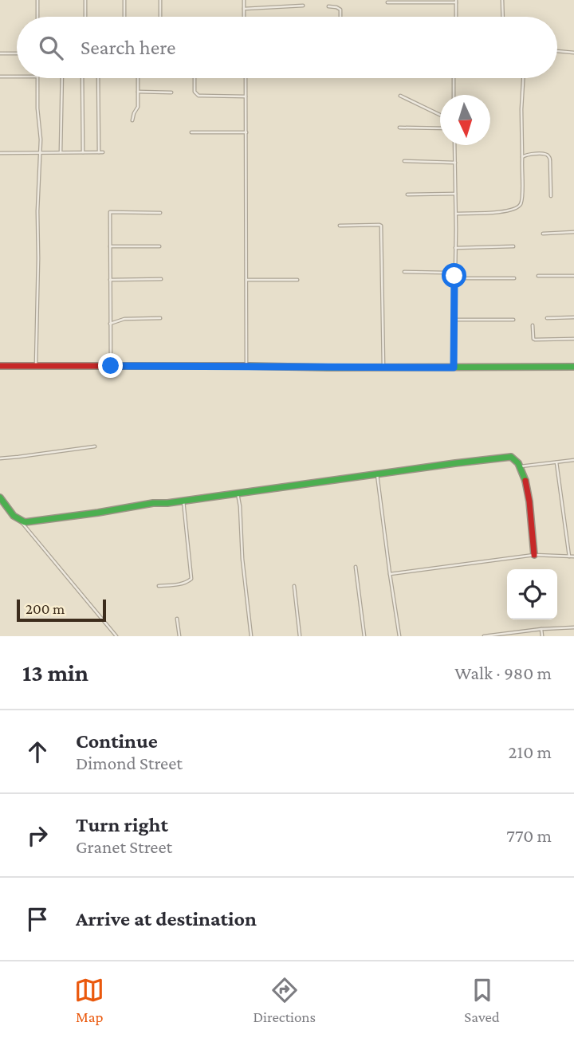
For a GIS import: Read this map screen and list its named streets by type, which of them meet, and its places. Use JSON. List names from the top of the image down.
{
  "scale_bar": "200 m",
  "north": "bottom",
  "page": {
    "search": "Search here",
    "scale": "200 m",
    "heading": ["13 min", "Walk · 980 m"],
    "list": [
      ["Continue", "Dimond Street", "210 m"],
      ["Turn right", "Granet Street", "770 m"],
      "Arrive at destination"
    ],
    "nav": ["Map", "Directions", "Saved"]
  }
}
